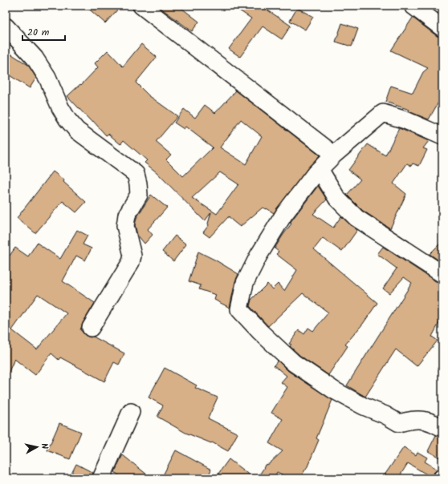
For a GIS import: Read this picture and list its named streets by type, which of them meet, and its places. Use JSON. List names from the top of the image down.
{
  "scale_bar": "20 m",
  "north": "right"
}
